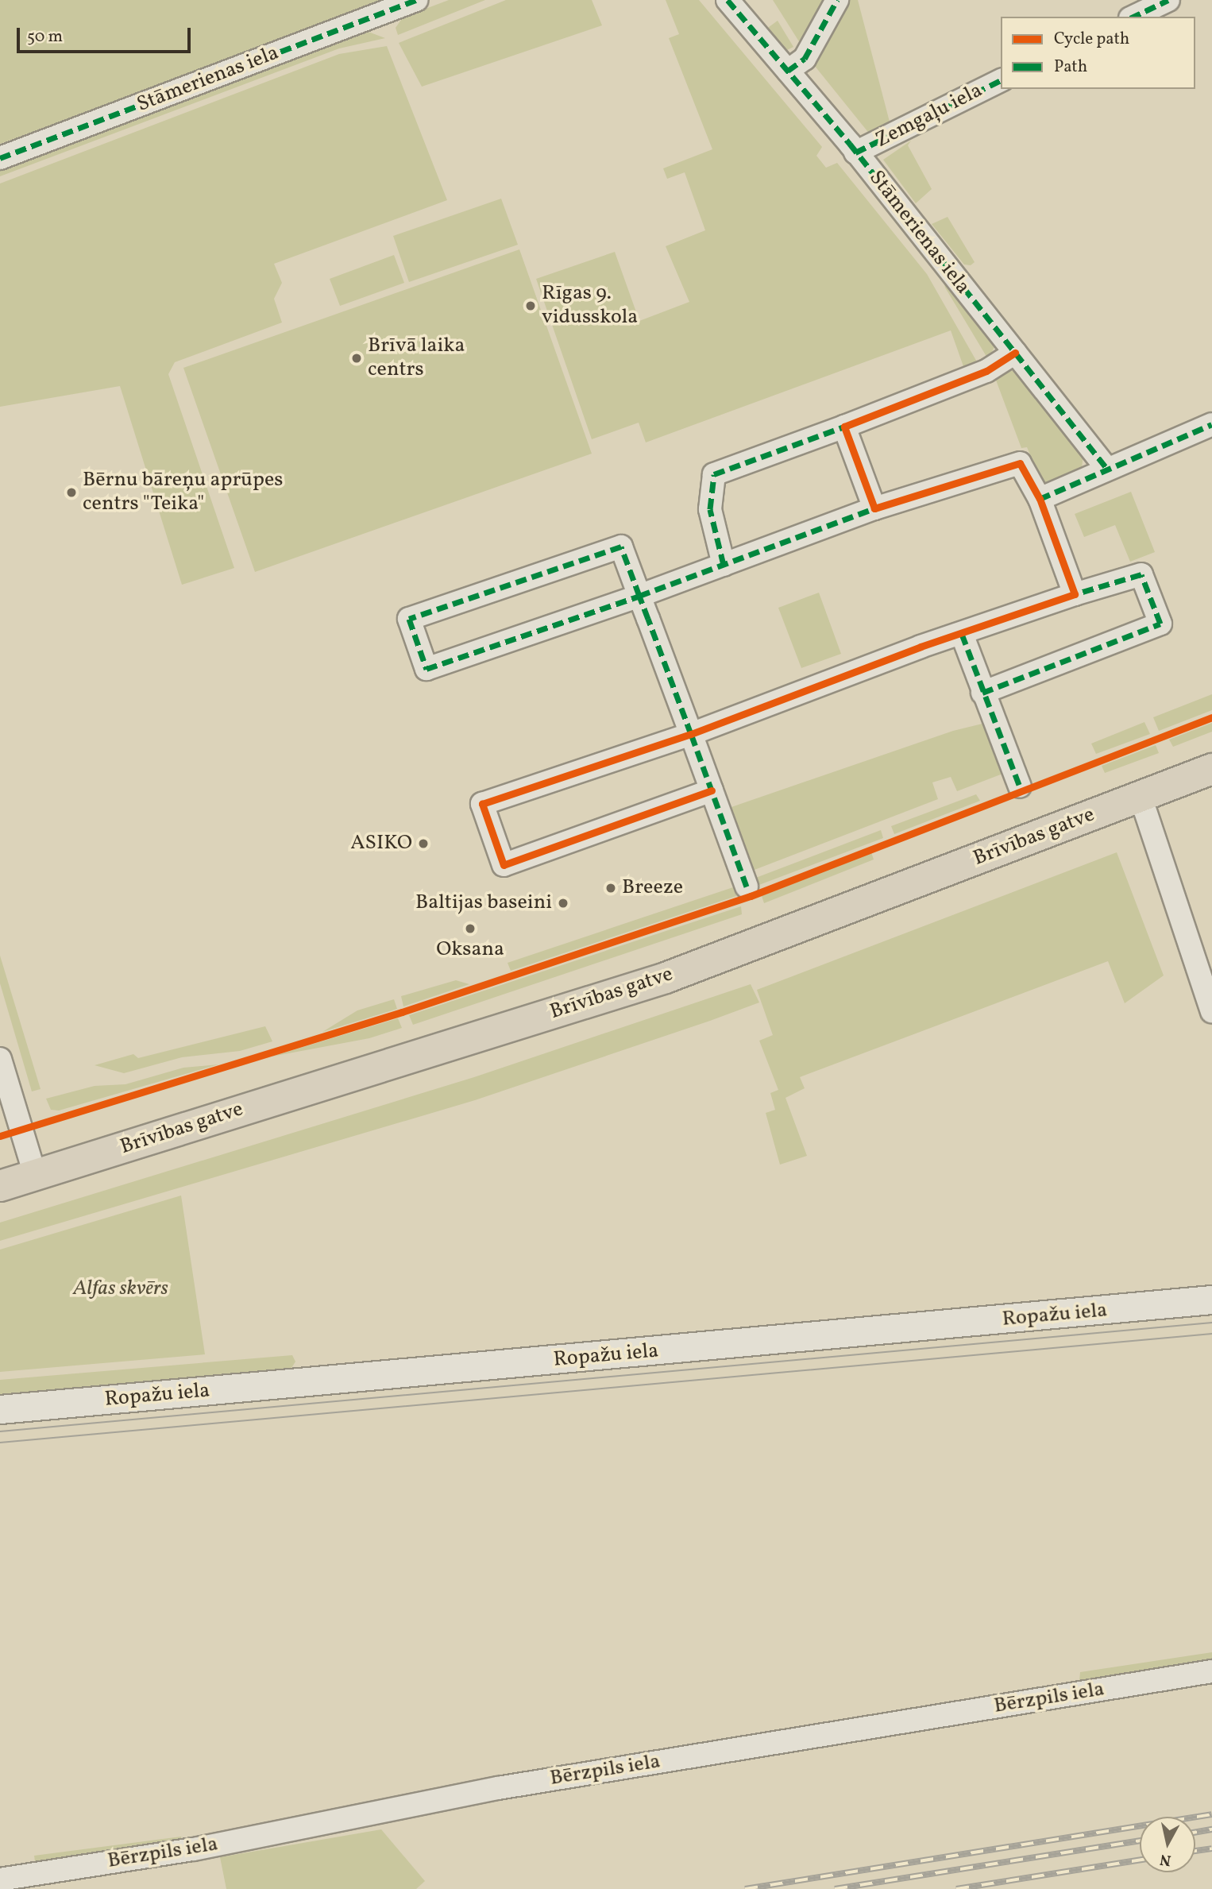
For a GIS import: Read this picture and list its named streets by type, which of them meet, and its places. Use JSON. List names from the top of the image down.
{
  "streets": {
    "highway": ["Brīvības gatve"],
    "street": [
      "Stāmerienas iela",
      "Zemgaļu iela",
      "Ropažu iela",
      "Bērzpils iela"
    ]
  },
  "crossings": [
    ["Stāmerienas iela", "Zemgaļu iela"]
  ],
  "parks": ["Alfas skvērs"],
  "places": [
    "Rīgas 9. vidusskola",
    "Brīvā laika centrs",
    "Bērnu bāreņu aprūpes centrs \"Teika\"",
    "ASIKO",
    "Breeze",
    "Baltijas baseini",
    "Oksana"
  ],
  "legend": ["Cycle path", "Path"],
  "scale_bar": "50 m",
  "north": "bottom"
}
